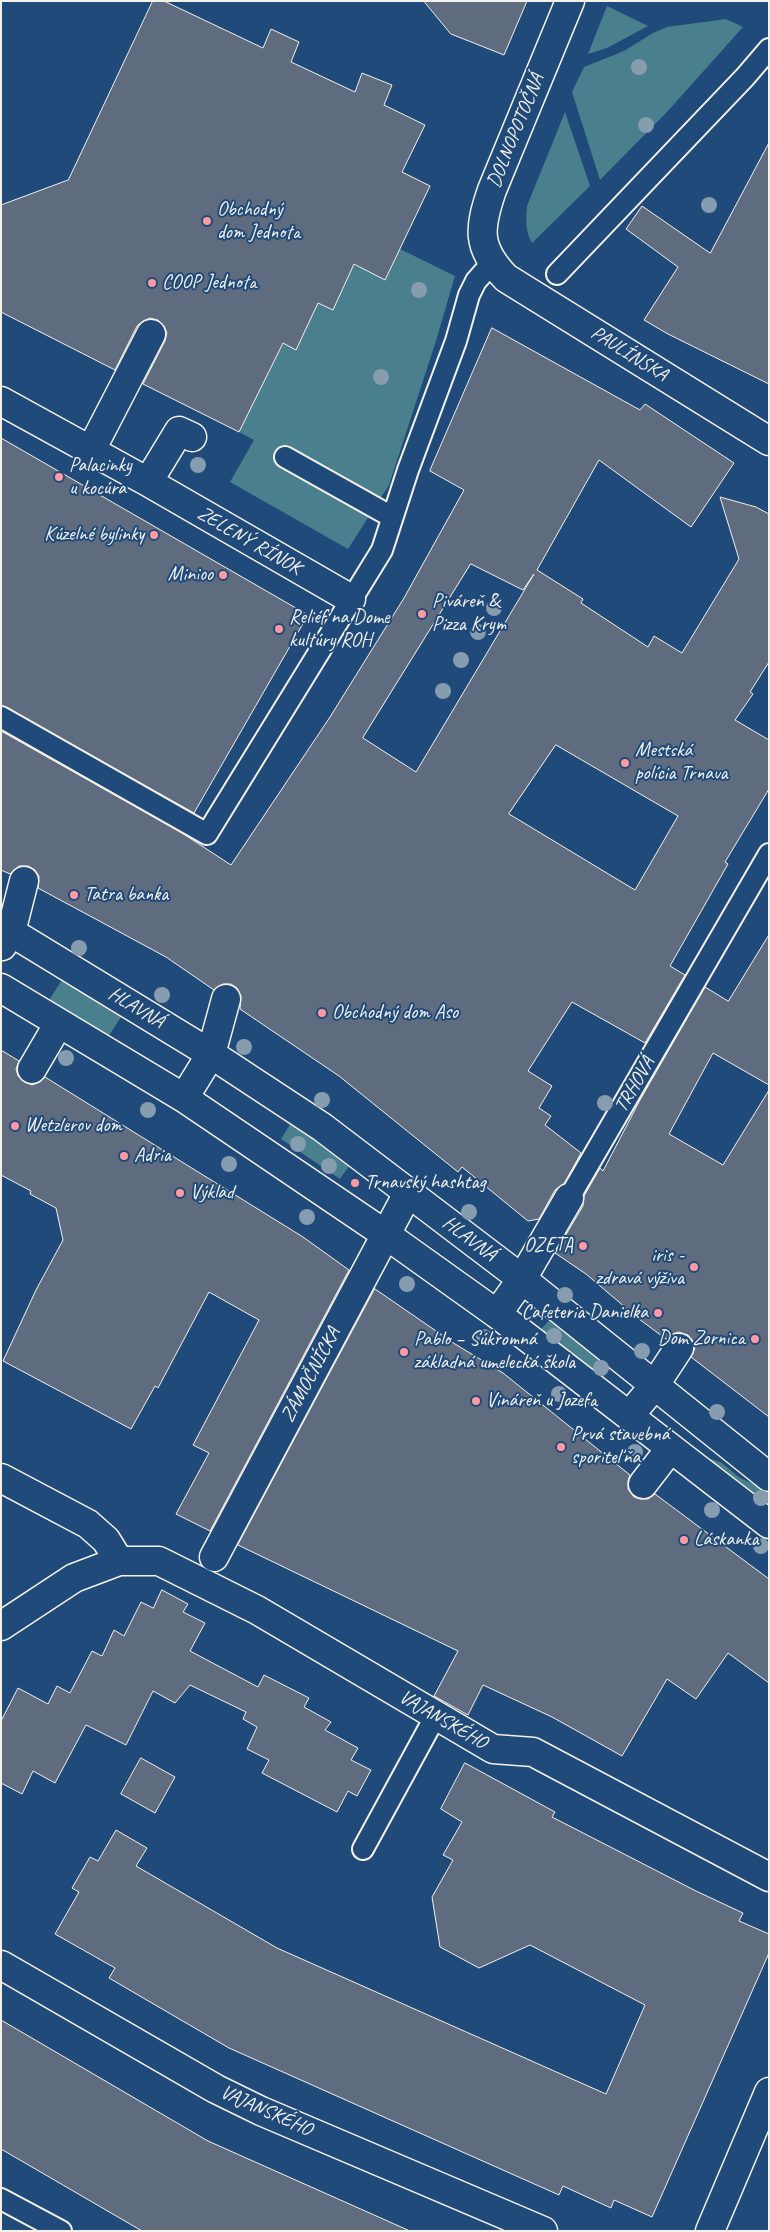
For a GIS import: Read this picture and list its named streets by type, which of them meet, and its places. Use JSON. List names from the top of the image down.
{
  "streets": {
    "street": [
      "DOLNOPOTOČNÁ",
      "PAULÍNSKA",
      "ZELENÝ RÍNOK",
      "HLAVNÁ",
      "TRHOVÁ",
      "ZÁMOČNÍCKA",
      "VAJANSKÉHO"
    ]
  },
  "crossings": [
    ["DOLNOPOTOČNÁ", "PAULÍNSKA"],
    ["HLAVNÁ", "TRHOVÁ"],
    ["HLAVNÁ", "ZÁMOČNÍCKA"]
  ],
  "places": [
    "Obchodný dom Jednota",
    "COOP Jednota",
    "Palacinky u kocúra",
    "Kúzelné bylinky",
    "Minioo",
    "Piváreň & Pizza Krym",
    "Reliéf na Dome kultúry ROH",
    "Mestská polícia Trnava",
    "Tatra banka",
    "Obchodný dom Aso",
    "Wetzlerov dom",
    "Adria",
    "Trnavský hashtag",
    "Výklad",
    "OZETA",
    "iris - zdravá výživa",
    "Cafeteria Danielka",
    "Dom Zornica",
    "Pablo – Súkromná základná umelecká škola",
    "Vináreň u Jozefa",
    "Prvá stavebná sporiteľňa",
    "Láskanka"
  ]
}
